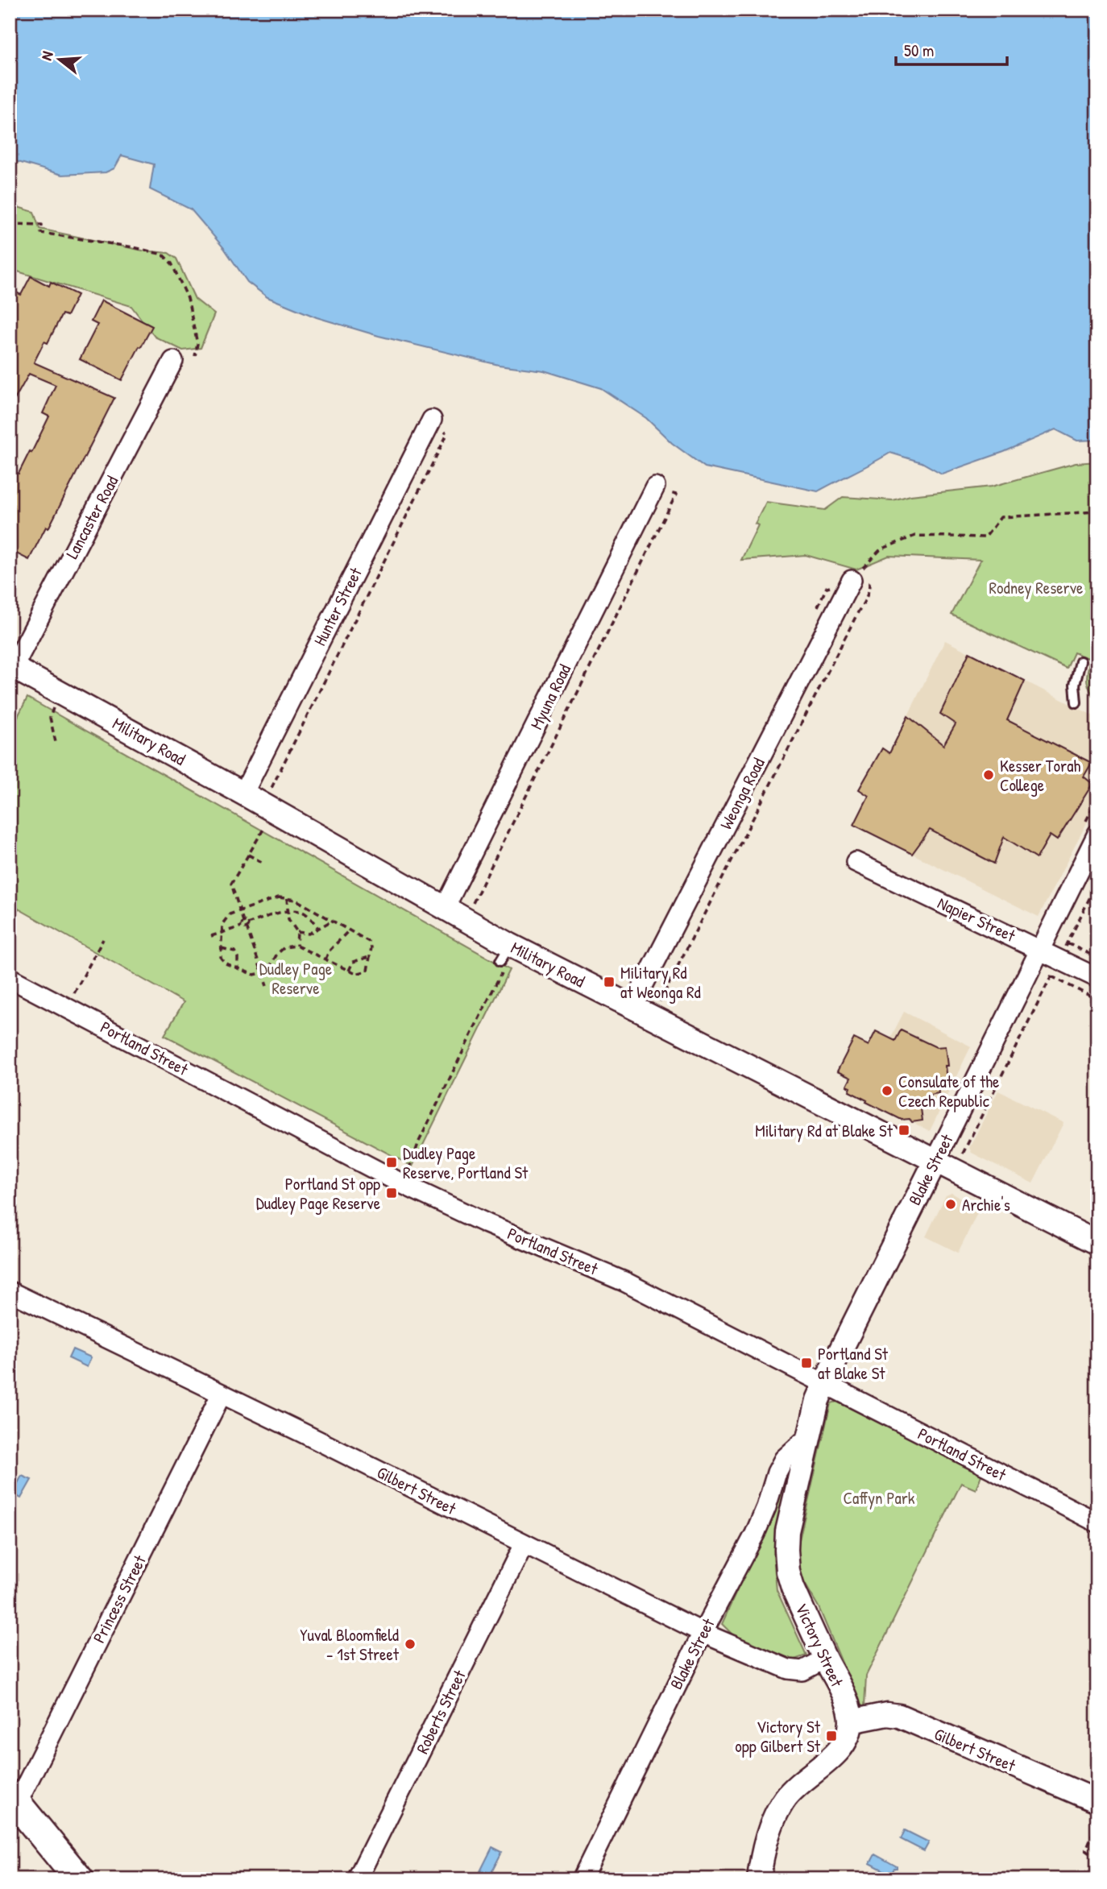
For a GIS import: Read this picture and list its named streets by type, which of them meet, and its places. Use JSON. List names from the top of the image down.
{
  "streets": {
    "street": [
      "Lancaster Road",
      "Hunter Street",
      "Myuna Road",
      "Military Road",
      "Weonga Road",
      "Napier Street",
      "Portland Street",
      "Blake Street",
      "Gilbert Street",
      "Princess Street",
      "Victory Street",
      "Roberts Street"
    ]
  },
  "crossings": [
    ["Lancaster Road", "Military Road"],
    ["Hunter Street", "Military Road"],
    ["Myuna Road", "Military Road"],
    ["Military Road", "Weonga Road"],
    ["Military Road", "Blake Street"],
    ["Napier Street", "Blake Street"],
    ["Portland Street", "Blake Street"],
    ["Portland Street", "Victory Street"],
    ["Blake Street", "Gilbert Street"],
    ["Blake Street", "Victory Street"],
    ["Gilbert Street", "Princess Street"],
    ["Gilbert Street", "Victory Street"],
    ["Gilbert Street", "Roberts Street"]
  ],
  "parks": ["Rodney Reserve", "Dudley Page Reserve", "Caffyn Park"],
  "places": {
    "other": [
      "Kesser Torah College",
      "Consulate of the Czech Republic",
      "Archie's",
      "Yuval Bloomfield - 1st Street"
    ],
    "transit": [
      "Military Rd at Weonga Rd",
      "Military Rd at Blake St",
      "Dudley Page Reserve, Portland St",
      "Portland St opp Dudley Page Reserve",
      "Portland St at Blake St",
      "Victory St opp Gilbert St"
    ]
  },
  "scale_bar": "50 m",
  "north": "left"
}
